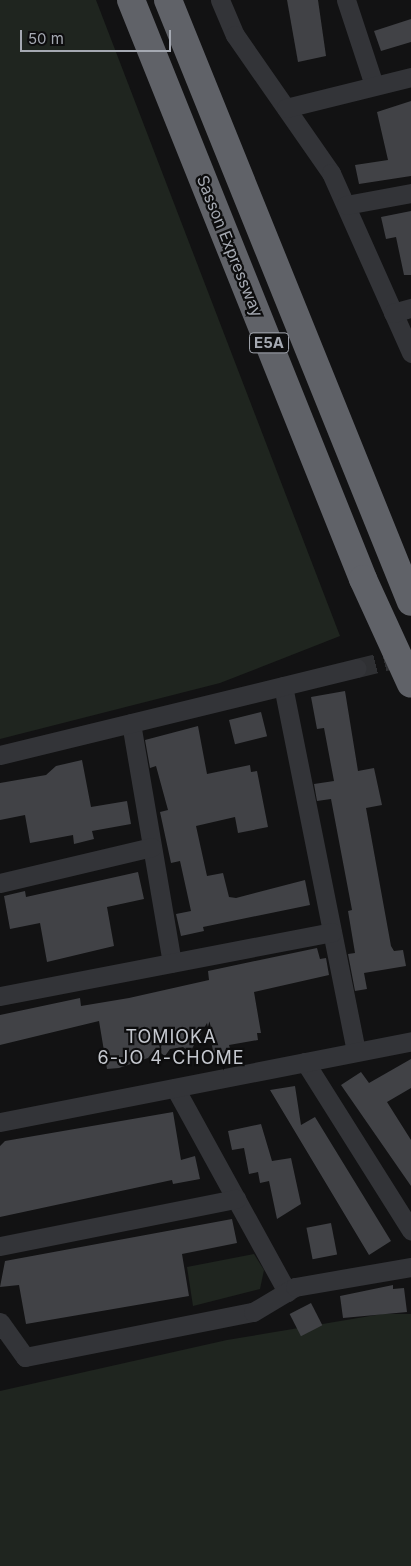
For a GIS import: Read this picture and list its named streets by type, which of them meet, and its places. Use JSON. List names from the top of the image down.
{
  "streets": {
    "highway": ["Sasson Expressway", "E5A"]
  },
  "districts": ["TOMIOKA 6-JO 4-CHOME"],
  "scale_bar": "50 m"
}
